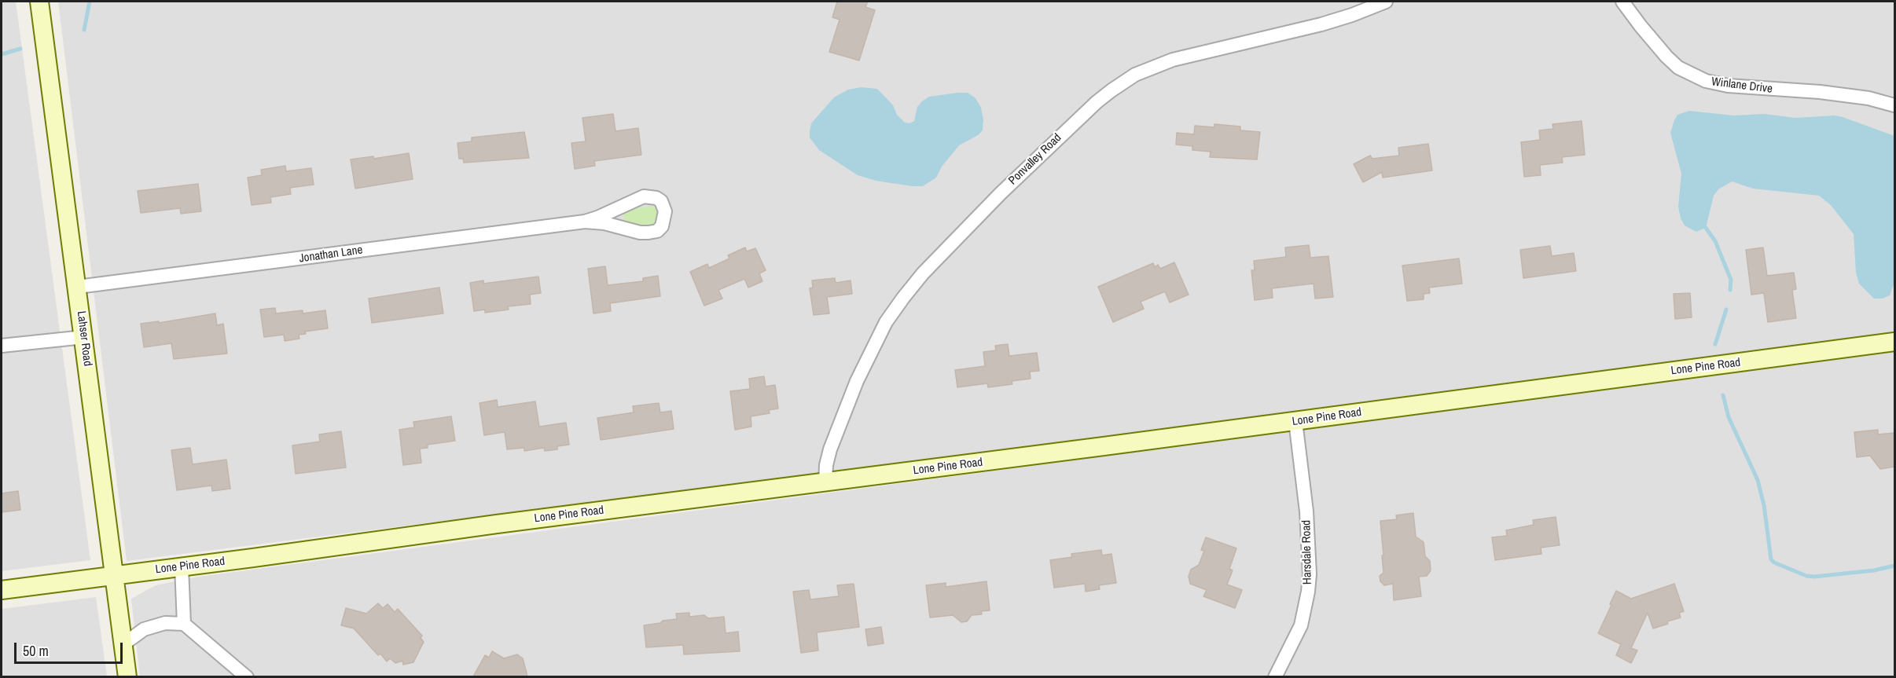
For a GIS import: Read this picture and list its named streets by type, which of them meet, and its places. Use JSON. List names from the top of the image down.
{
  "streets": {
    "street": [
      "Winlane Drive",
      "Ponvalley Road",
      "Jonathan Lane",
      "Lahser Road",
      "Lone Pine Road",
      "Harsdale Road"
    ]
  },
  "crossings": [
    ["Ponvalley Road", "Lone Pine Road"],
    ["Jonathan Lane", "Lahser Road"],
    ["Lahser Road", "Lone Pine Road"],
    ["Lone Pine Road", "Harsdale Road"]
  ],
  "scale_bar": "50 m"
}
